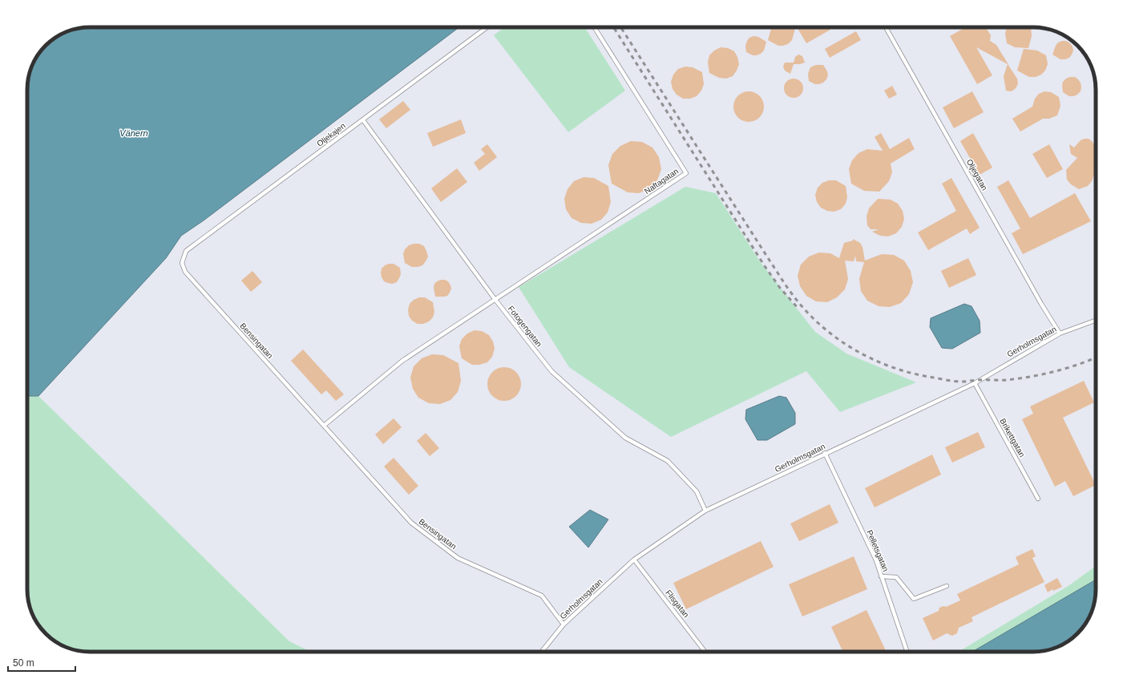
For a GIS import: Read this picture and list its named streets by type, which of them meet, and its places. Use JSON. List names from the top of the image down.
{
  "streets": {
    "lane": [
      "Oljekajen",
      "Oljegatan",
      "Naftagatan",
      "Fotogengatan",
      "Bensingatan",
      "Gerholmsgatan",
      "Brikettgatan",
      "Pelletsgatan",
      "Flisgatan"
    ]
  },
  "crossings": [
    ["Oljekajen", "Fotogengatan"],
    ["Oljekajen", "Bensingatan"],
    ["Oljegatan", "Gerholmsgatan"],
    ["Naftagatan", "Fotogengatan"],
    ["Fotogengatan", "Gerholmsgatan"],
    ["Bensingatan", "Gerholmsgatan"],
    ["Gerholmsgatan", "Brikettgatan"],
    ["Gerholmsgatan", "Pelletsgatan"],
    ["Gerholmsgatan", "Flisgatan"]
  ],
  "water": ["Vänern"],
  "scale_bar": "50 m"
}
